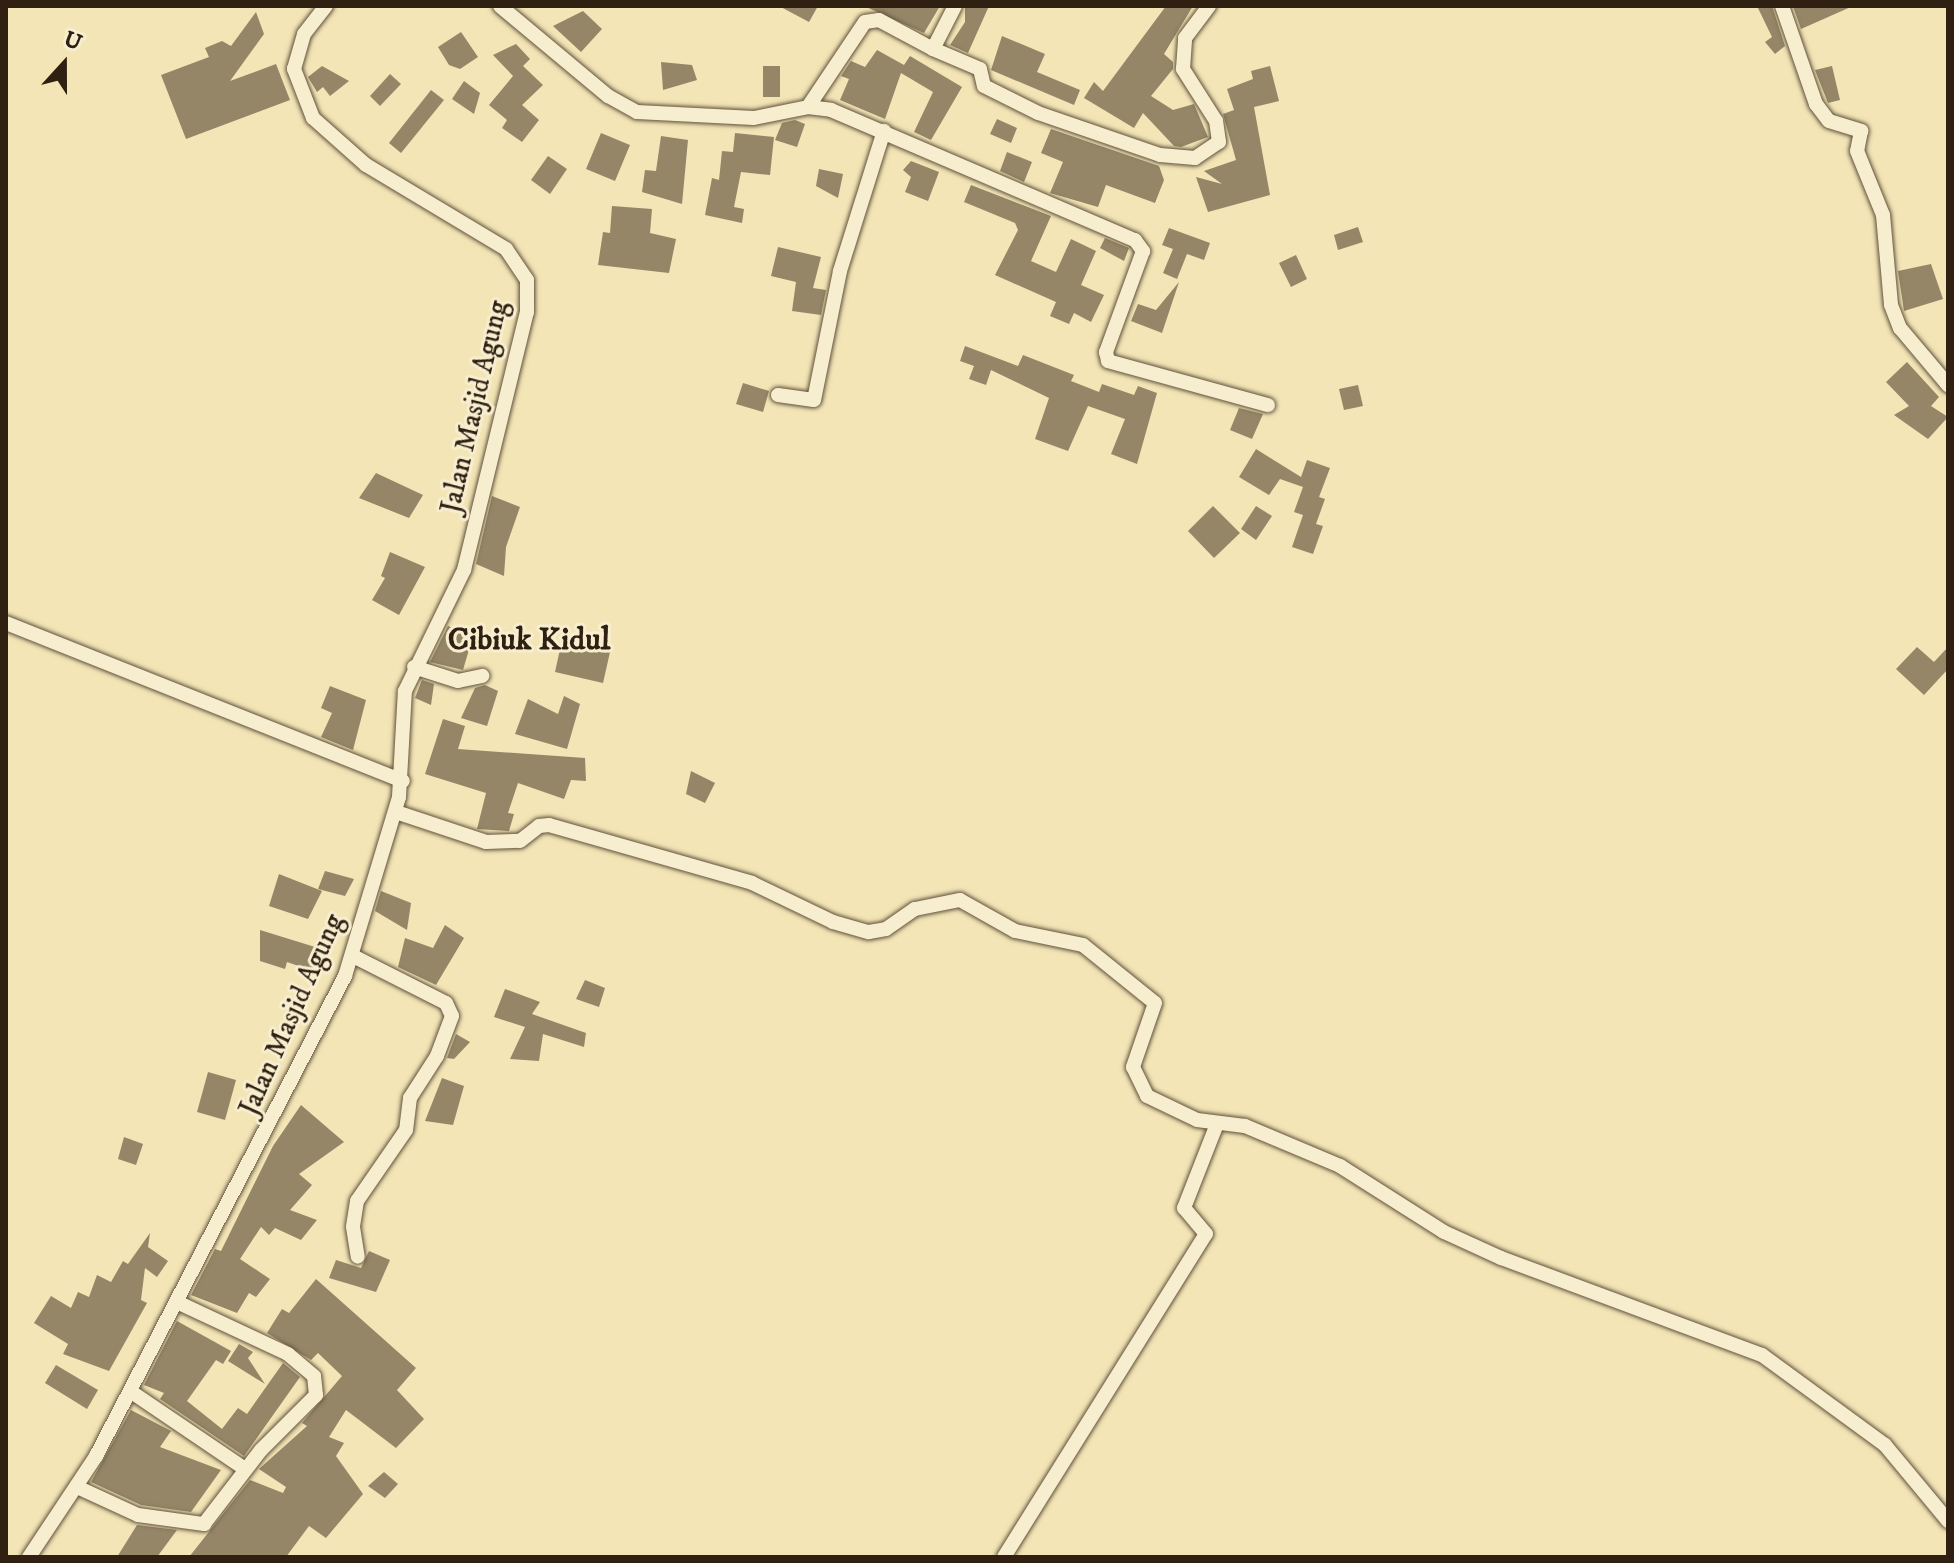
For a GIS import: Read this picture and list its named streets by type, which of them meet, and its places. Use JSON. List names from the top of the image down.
{
  "streets": {
    "street": ["Jalan Masjid Agung"]
  },
  "districts": ["Cibiuk Kidul"],
  "north": "top"
}
